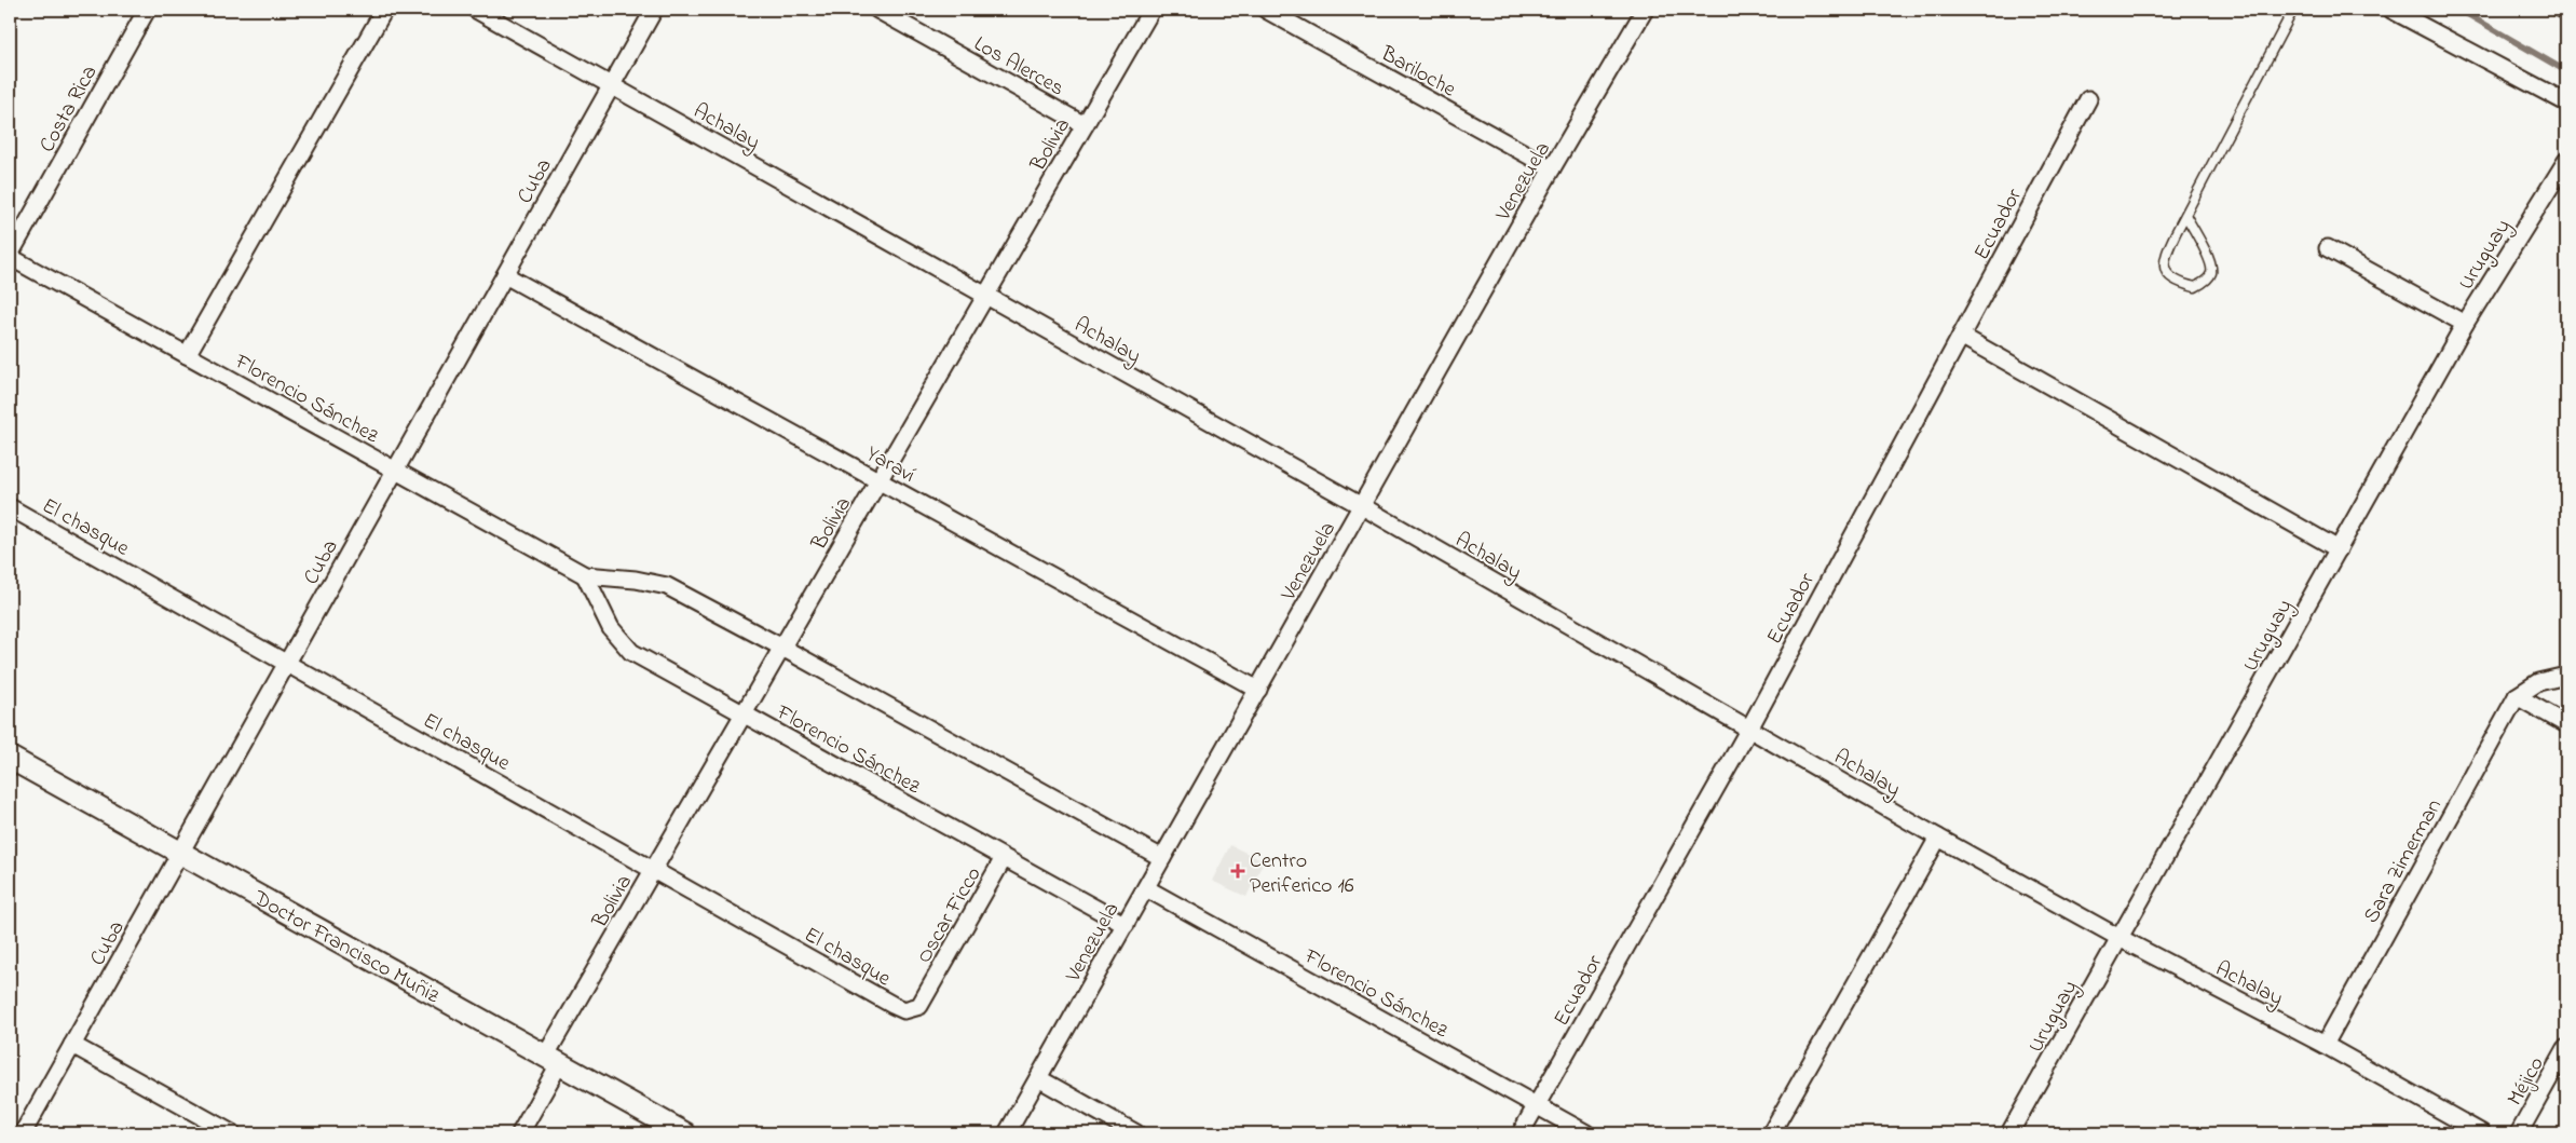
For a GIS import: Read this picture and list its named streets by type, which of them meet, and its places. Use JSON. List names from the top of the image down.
{
  "streets": {
    "main road": ["Doctor Francisco Muñiz"],
    "street": [
      "Los Alerces",
      "Bariloche",
      "Costa Rica",
      "Achalay",
      "Bolivia",
      "Cuba",
      "Venezuela",
      "Ecuador",
      "Uruguay",
      "Florencio Sánchez",
      "Yaraví",
      "El chasque",
      "Sara Zimerman",
      "Oscar Ficco",
      "Méjico"
    ]
  },
  "crossings": [
    ["Los Alerces", "Bolivia"],
    ["Bariloche", "Venezuela"],
    ["Costa Rica", "Florencio Sánchez"],
    ["Achalay", "Bolivia"],
    ["Achalay", "Cuba"],
    ["Achalay", "Venezuela"],
    ["Achalay", "Ecuador"],
    ["Achalay", "Uruguay"],
    ["Achalay", "Sara Zimerman"],
    ["Bolivia", "Florencio Sánchez"],
    ["Bolivia", "Yaraví"],
    ["Bolivia", "El chasque"],
    ["Bolivia", "Doctor Francisco Muñiz"],
    ["Cuba", "Florencio Sánchez"],
    ["Cuba", "Yaraví"],
    ["Cuba", "El chasque"],
    ["Cuba", "Doctor Francisco Muñiz"],
    ["Venezuela", "Florencio Sánchez"],
    ["Venezuela", "Yaraví"],
    ["Ecuador", "Florencio Sánchez"],
    ["Florencio Sánchez", "Oscar Ficco"],
    ["El chasque", "Oscar Ficco"]
  ],
  "places": {
    "health": ["Centro Periferico 16"]
  }
}
